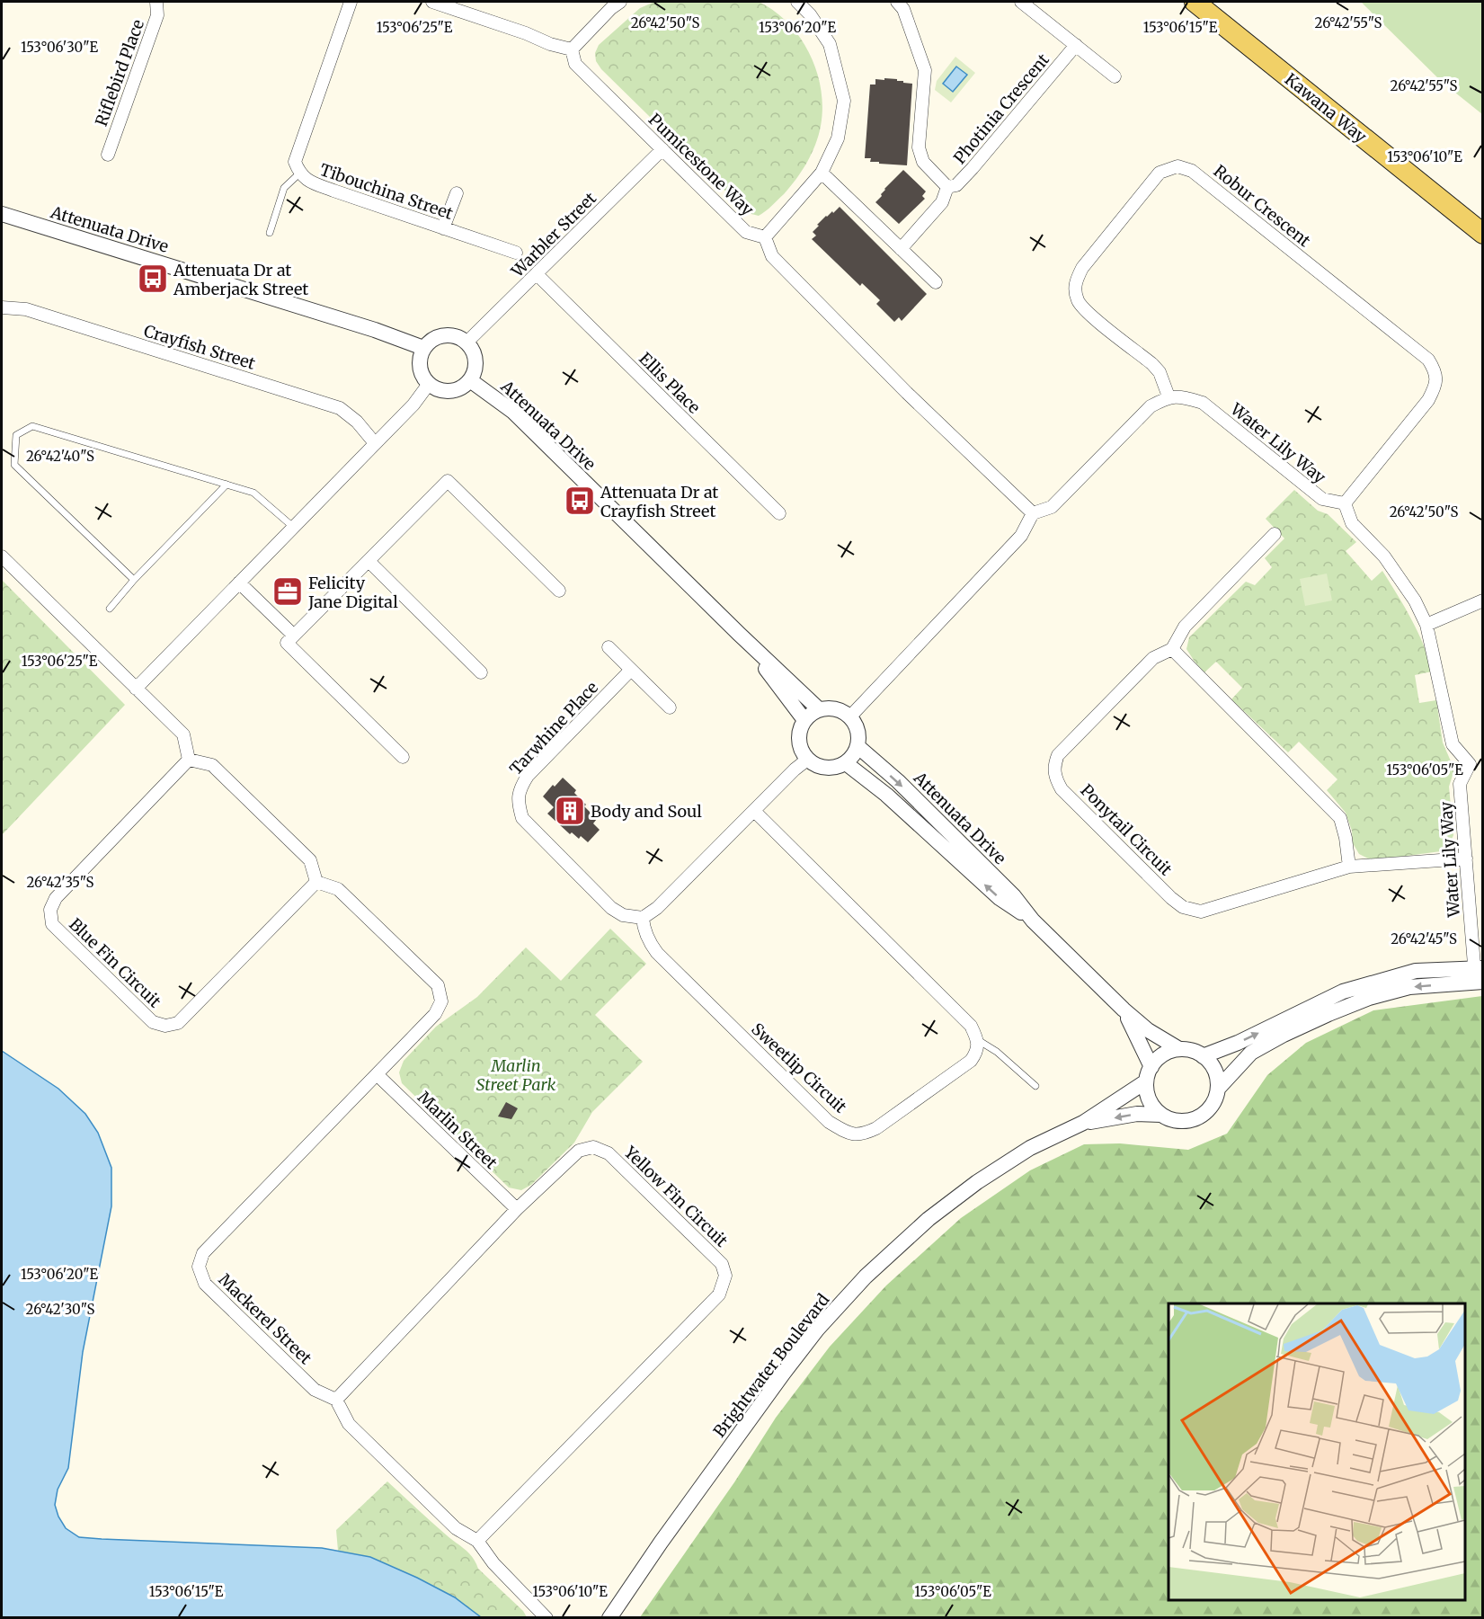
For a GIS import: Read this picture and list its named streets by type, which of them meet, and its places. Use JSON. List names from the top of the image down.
{
  "streets": {
    "main road": ["Kawana Way"],
    "street": [
      "Riflebird Place",
      "Photinia Crescent",
      "Pumicestone Way",
      "Tibouchina Street",
      "Robur Crescent",
      "Attenuata Drive",
      "Warbler Street",
      "Crayfish Street",
      "Ellis Place",
      "Water Lily Way",
      "Tarwhine Place",
      "Ponytail Circuit",
      "Blue Fin Circuit",
      "Sweetlip Circuit",
      "Marlin Street",
      "Yellow Fin Circuit",
      "Mackerel Street",
      "Brightwater Boulevard"
    ]
  },
  "crossings": [
    ["Pumicestone Way", "Warbler Street"],
    ["Robur Crescent", "Water Lily Way"],
    ["Attenuata Drive", "Warbler Street"],
    ["Attenuata Drive", "Brightwater Boulevard"],
    ["Warbler Street", "Ellis Place"],
    ["Water Lily Way", "Ponytail Circuit"],
    ["Tarwhine Place", "Sweetlip Circuit"],
    ["Blue Fin Circuit", "Mackerel Street"],
    ["Marlin Street", "Yellow Fin Circuit"],
    ["Marlin Street", "Mackerel Street"],
    ["Yellow Fin Circuit", "Mackerel Street"]
  ],
  "parks": ["Marlin Street Park"],
  "places": {
    "bus stop": ["Attenuata Dr at Amberjack Street", "Attenuata Dr at Crayfish Street"],
    "office": ["Felicity Jane Digital"],
    "building": ["Body and Soul"]
  },
  "coordinates": [
    "26°42'55\"S",
    "26°42'50\"S",
    "153°06'25\"E",
    "153°06'20\"E",
    "153°06'15\"E",
    "153°06'30\"E",
    "153°06'10\"E",
    "26°42'40\"S",
    "153°06'05\"E",
    "26°42'35\"S",
    "26°42'45\"S",
    "26°42'30\"S"
  ]
}
